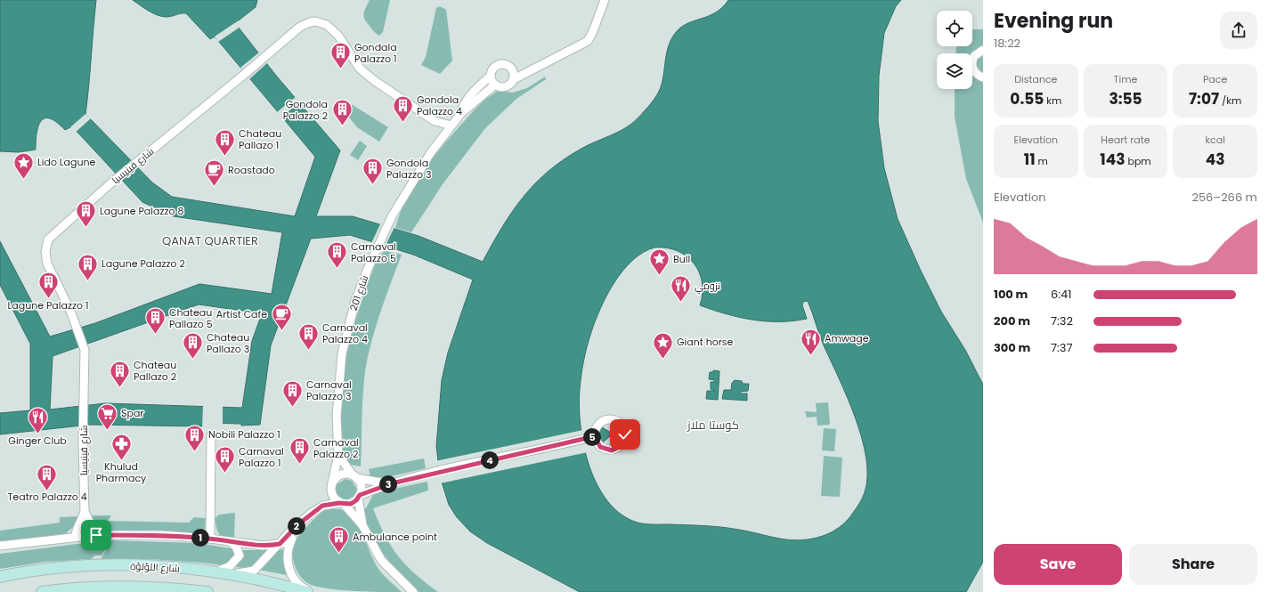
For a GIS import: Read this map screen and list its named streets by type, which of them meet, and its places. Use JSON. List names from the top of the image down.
{
  "streets": {
    "main road": ["شارع اللؤلؤة"],
    "street": ["شارع فينيسيا", "شارع 201"]
  },
  "crossings": [
    ["شارع فينيسيا", "شارع 201"],
    ["شارع 201", "شارع اللؤلؤة"]
  ],
  "districts": ["QANAT QUARTIER", "كوستا ملاز"],
  "places": {
    "building": [
      "Gondala Palazzo 1",
      "Gondola Palazzo 4",
      "Gondola Palazzo 2",
      "Chateau Pallazo 1",
      "Gondola Palazzo 3",
      "Lagune Palazzo 8",
      "Carnaval Palazzo 5",
      "Lagune Palazzo 2",
      "Lagune Palazzo 1",
      "Chateau Pallazo 5",
      "Carnaval Palazzo 4",
      "Chateau Pallazo 3",
      "Chateau Pallazo 2",
      "Carnaval Palazzo 3",
      "Nobili Palazzo 1",
      "Carnaval Palazzo 2",
      "Carnaval Palazzo 1",
      "Teatro Palazzo 4",
      "Ambulance point"
    ],
    "place": ["Lido Lagune", "Bull", "Giant horse"],
    "cafe": ["Roastado", "Artist Cafe"],
    "restaurant": ["نزومي", "Amwage", "Ginger Club"],
    "supermarket": ["Spar"],
    "pharmacy": ["Khulud Pharmacy"]
  },
  "page": {
    "heading": ["Evening run", "18:22"],
    "stats": [
      ["Distance", "0.55 km"],
      ["Time", "3:55"],
      ["Pace", "7:07 /km"],
      ["Elevation", "11 m"],
      ["Heart rate", "143 bpm"],
      ["kcal", "43"]
    ],
    "chart": ["Elevation", "256–266 m"],
    "list": [
      {
        "name": "100 m",
        "note": "6:41"
      },
      {
        "name": "200 m",
        "note": "7:32"
      },
      {
        "name": "300 m",
        "note": "7:37"
      }
    ],
    "pins": [
      "5",
      "4",
      "3",
      "2",
      "1"
    ],
    "buttons": ["Save", "Share"]
  }
}
